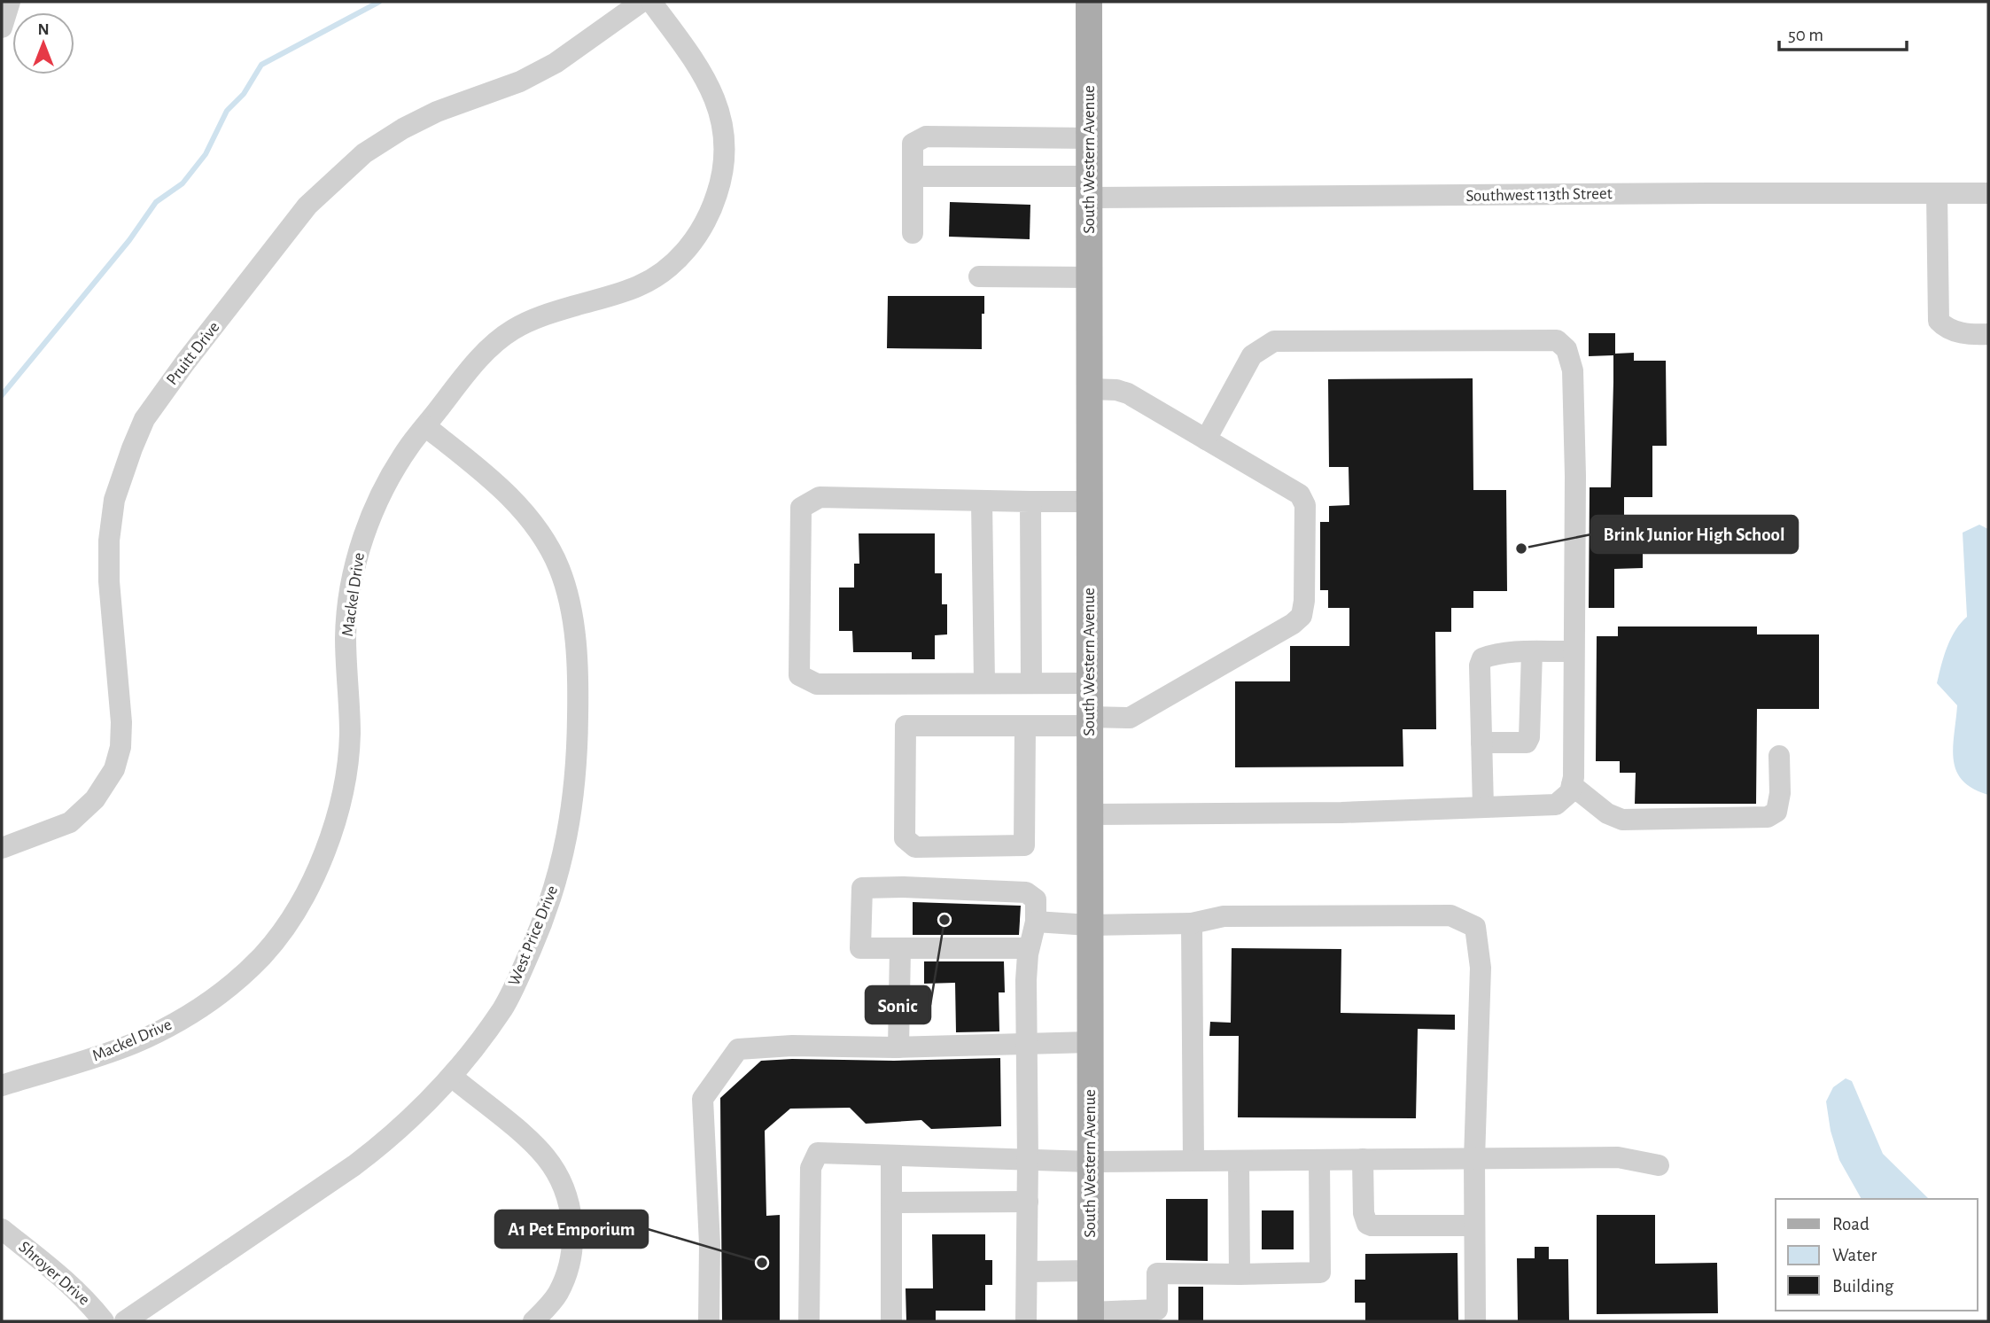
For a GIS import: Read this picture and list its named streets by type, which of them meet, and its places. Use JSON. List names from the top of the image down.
{
  "streets": {
    "main road": ["South Western Avenue"],
    "street": [
      "Southwest 113th Street",
      "Pruitt Drive",
      "Mackel Drive",
      "West Price Drive",
      "Shroyer Drive"
    ]
  },
  "crossings": [
    ["South Western Avenue", "Southwest 113th Street"],
    ["Mackel Drive", "West Price Drive"]
  ],
  "places": ["Brink Junior High School", "Sonic", "A1 Pet Emporium"],
  "legend": ["Road", "Water", "Building"],
  "scale_bar": "50 m",
  "north": "top"
}
